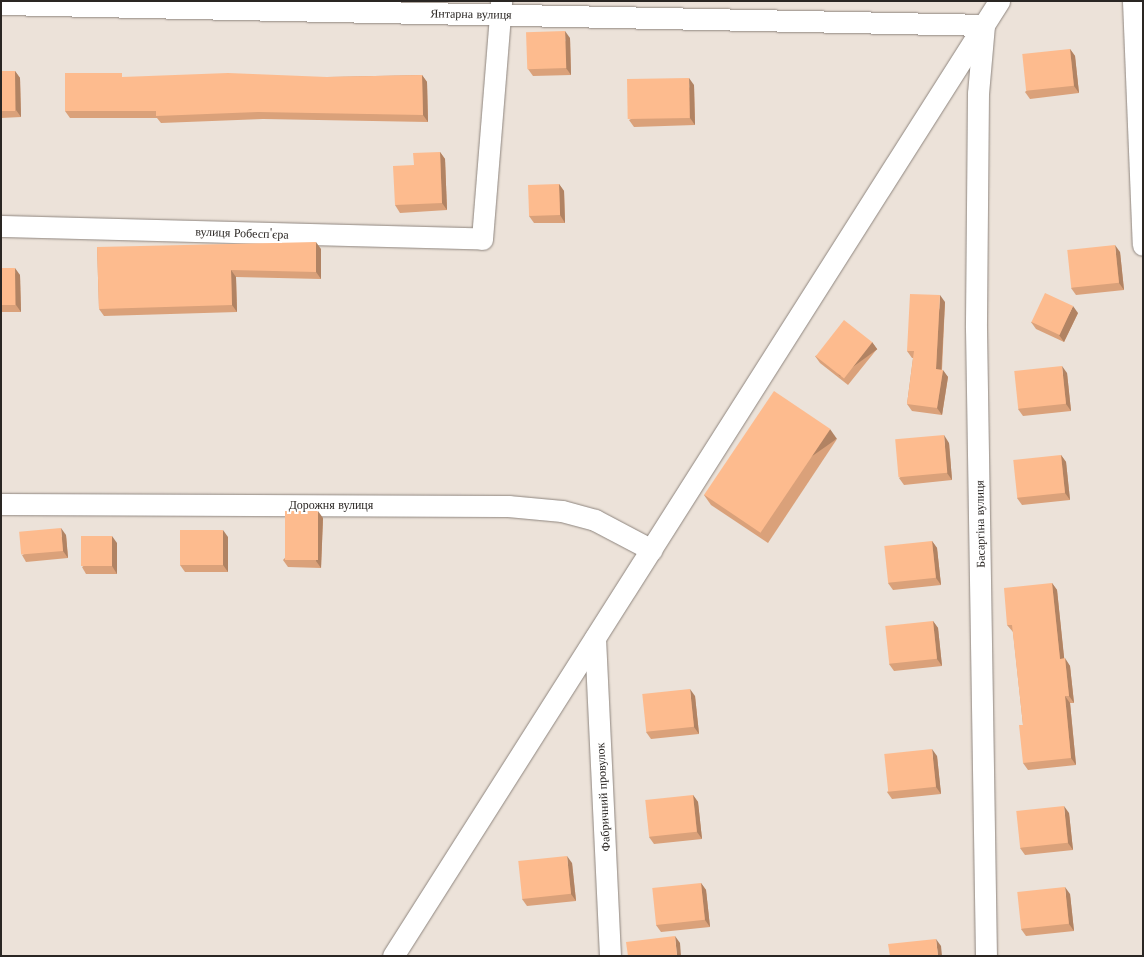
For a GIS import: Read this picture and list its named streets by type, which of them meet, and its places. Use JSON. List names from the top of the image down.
{
  "streets": {
    "street": [
      "Янтарна вулиця",
      "вулиця Робесп'єра",
      "Дорожня вулиця",
      "Басаргіна вулиця",
      "Фабричний провулок"
    ]
  },
  "crossings": [
    ["Янтарна вулиця", "вулиця Робесп'єра"],
    ["Янтарна вулиця", "Басаргіна вулиця"]
  ]
}
